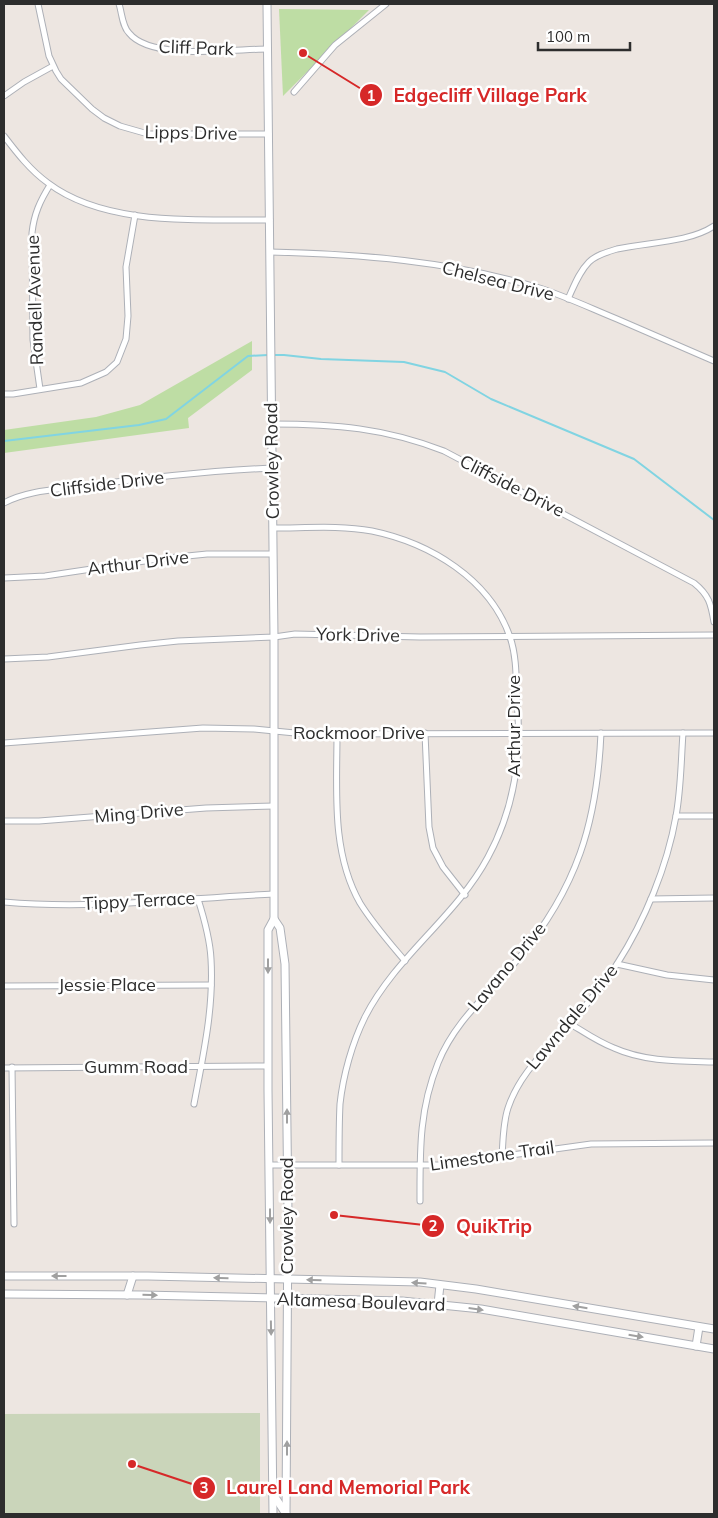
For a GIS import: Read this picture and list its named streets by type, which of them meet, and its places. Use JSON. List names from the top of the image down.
{
  "streets": {
    "main road": ["Crowley Road", "Altamesa Boulevard"],
    "street": [
      "Cliff Park",
      "Lipps Drive",
      "Chelsea Drive",
      "Randell Avenue",
      "Cliffside Drive",
      "Arthur Drive",
      "York Drive",
      "Rockmoor Drive",
      "Ming Drive",
      "Tippy Terrace",
      "Lavano Drive",
      "Jessie Place",
      "Lawndale Drive",
      "Gumm Road",
      "Limestone Trail"
    ]
  },
  "crossings": [
    ["Cliff Park", "Crowley Road"],
    ["Lipps Drive", "Crowley Road"],
    ["Chelsea Drive", "Crowley Road"],
    ["Crowley Road", "Cliffside Drive"],
    ["Crowley Road", "Arthur Drive"],
    ["Crowley Road", "York Drive"],
    ["Crowley Road", "Rockmoor Drive"],
    ["Crowley Road", "Ming Drive"],
    ["Crowley Road", "Tippy Terrace"],
    ["Crowley Road", "Gumm Road"],
    ["Crowley Road", "Limestone Trail"],
    ["Crowley Road", "Altamesa Boulevard"],
    ["Arthur Drive", "York Drive"],
    ["Arthur Drive", "Rockmoor Drive"],
    ["Arthur Drive", "Limestone Trail"],
    ["Rockmoor Drive", "Lavano Drive"],
    ["Rockmoor Drive", "Lawndale Drive"],
    ["Lavano Drive", "Limestone Trail"],
    ["Lawndale Drive", "Limestone Trail"]
  ],
  "places": ["Edgecliff Village Park", "QuikTrip", "Laurel Land Memorial Park"],
  "scale_bar": "100 m"
}
